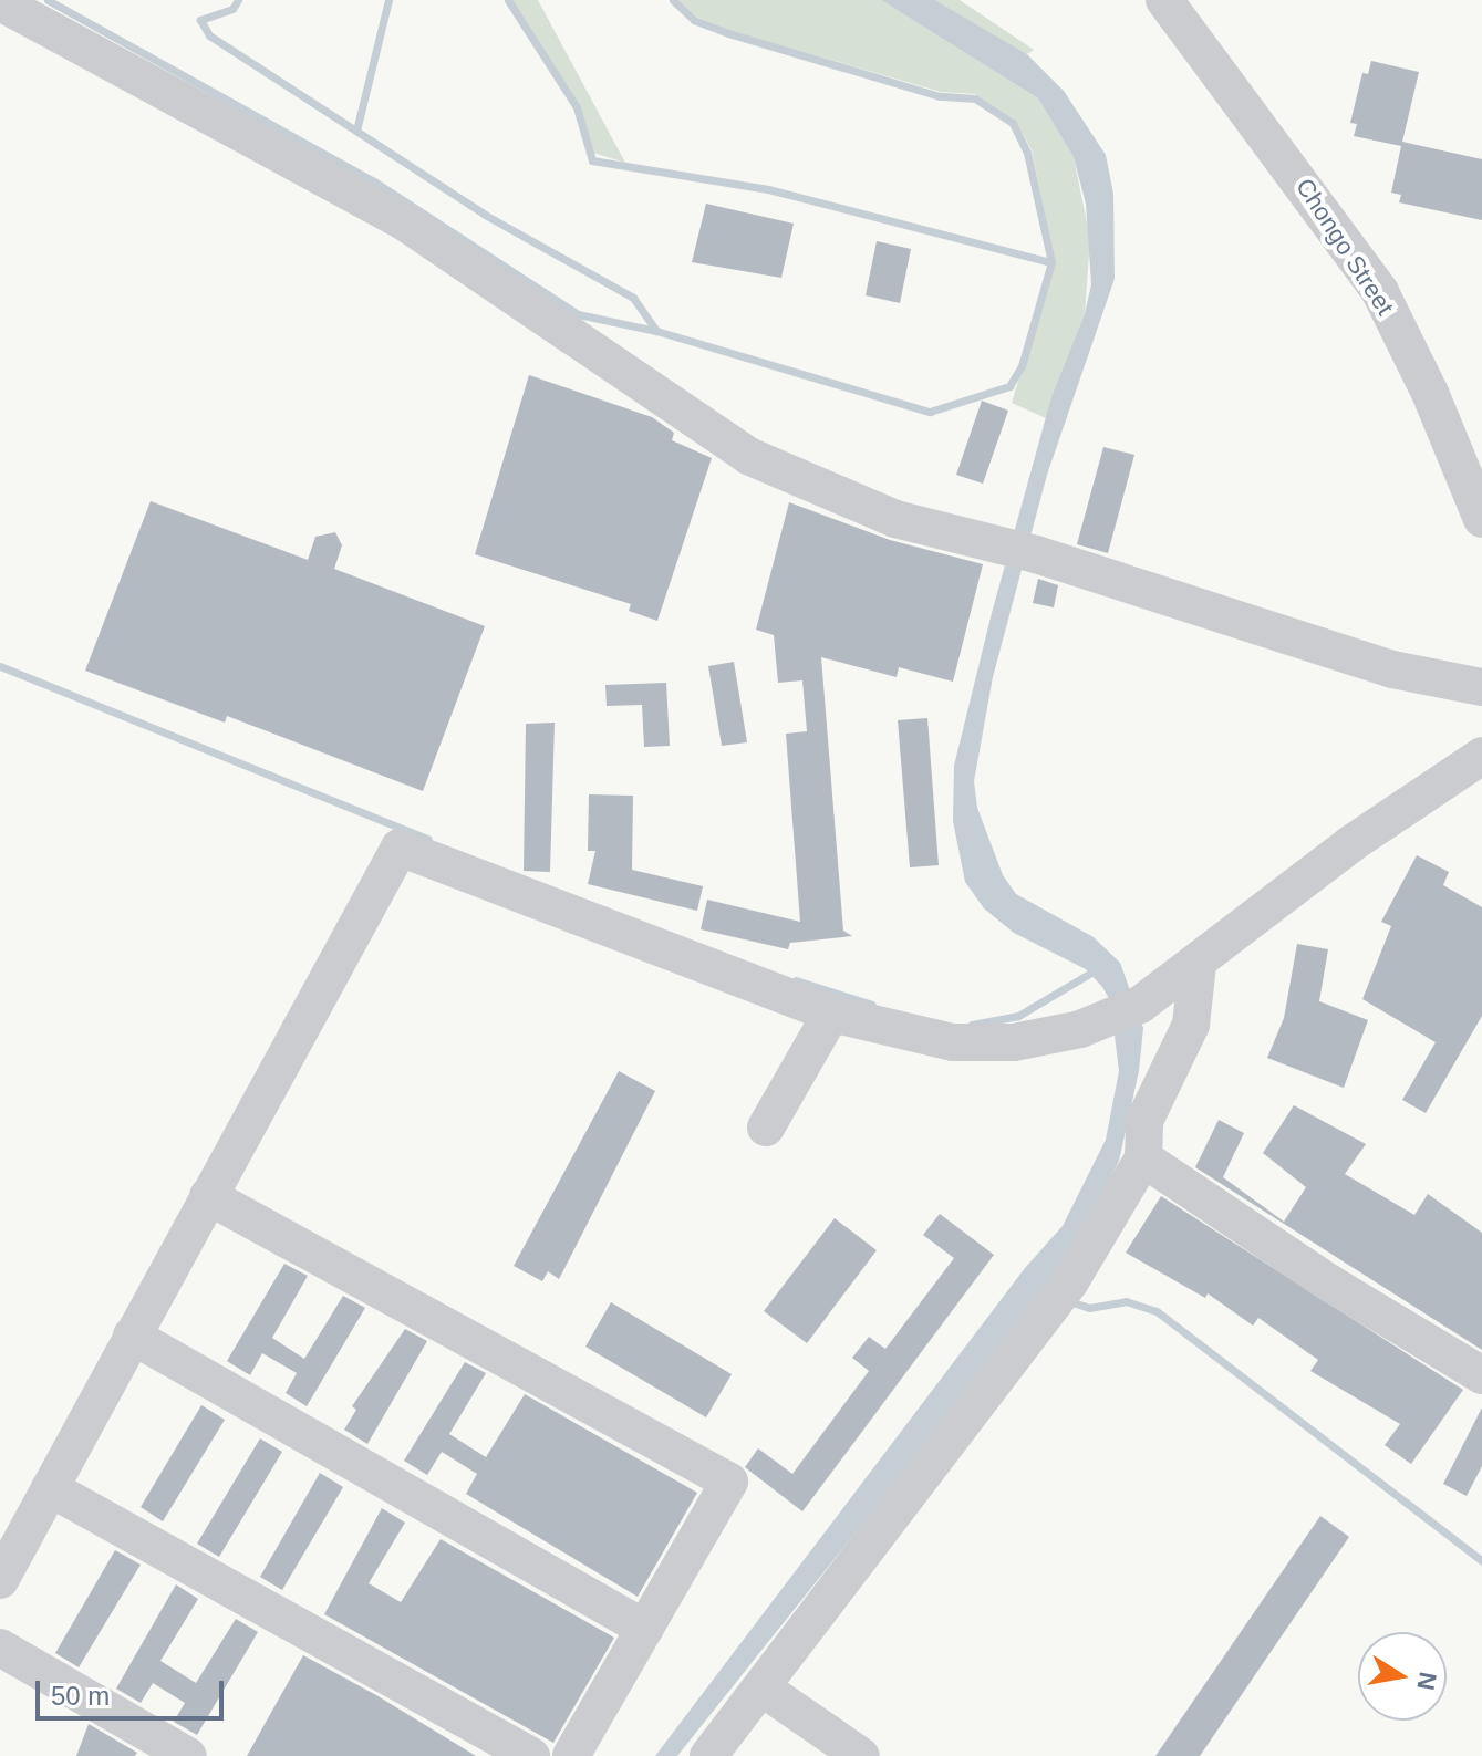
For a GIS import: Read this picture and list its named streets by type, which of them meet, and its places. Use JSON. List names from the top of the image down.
{
  "streets": {
    "street": ["Chongo Street"]
  },
  "scale_bar": "50 m",
  "north": "right"
}
